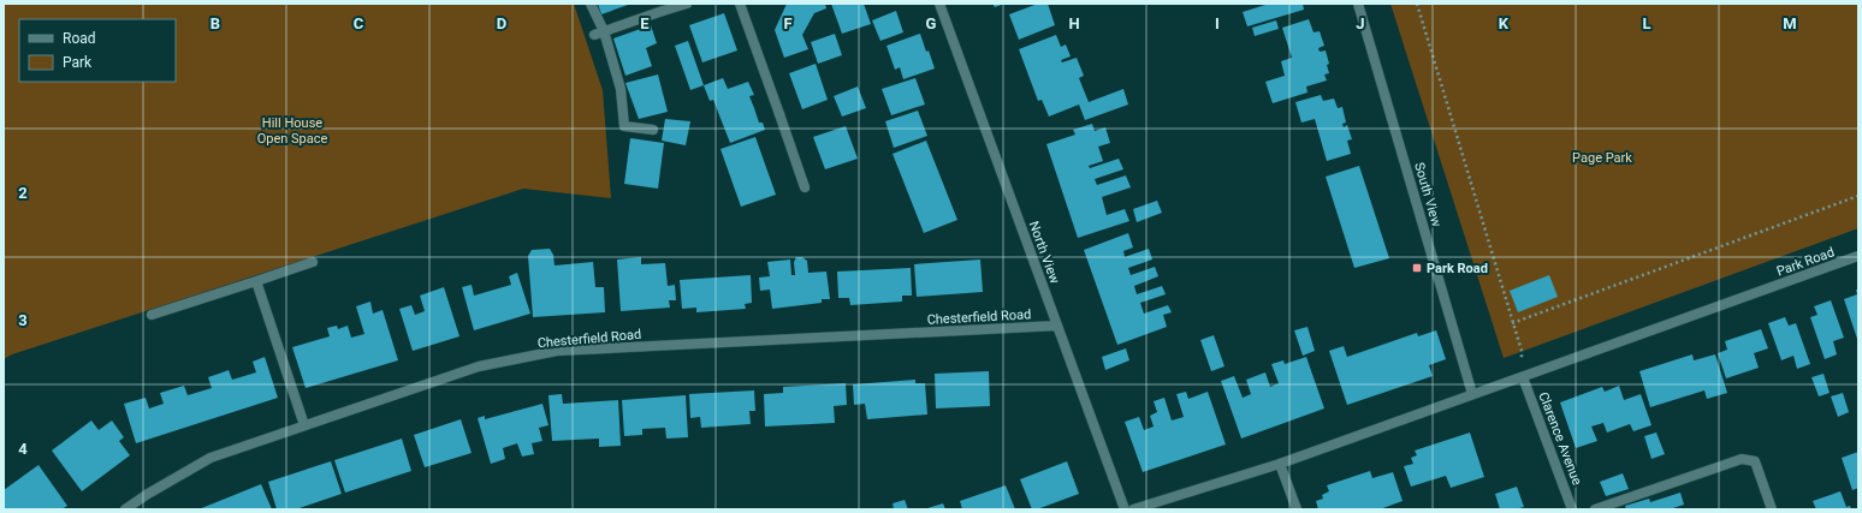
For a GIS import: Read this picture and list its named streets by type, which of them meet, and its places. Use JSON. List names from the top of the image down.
{
  "streets": {
    "street": [
      "South View",
      "North View",
      "Park Road",
      "Chesterfield Road",
      "Clarence Avenue"
    ]
  },
  "crossings": [
    ["South View", "Park Road"],
    ["North View", "Chesterfield Road"],
    ["Park Road", "Clarence Avenue"]
  ],
  "parks": ["Hill House Open Space", "Page Park"],
  "places": {
    "transit": ["Park Road"]
  },
  "legend": ["Road", "Park"],
  "grid": {
    "columns": [
      "B",
      "C",
      "D",
      "E",
      "F",
      "G",
      "H",
      "I",
      "J",
      "K",
      "L",
      "M"
    ],
    "rows": ["2", "3", "4"]
  }
}
